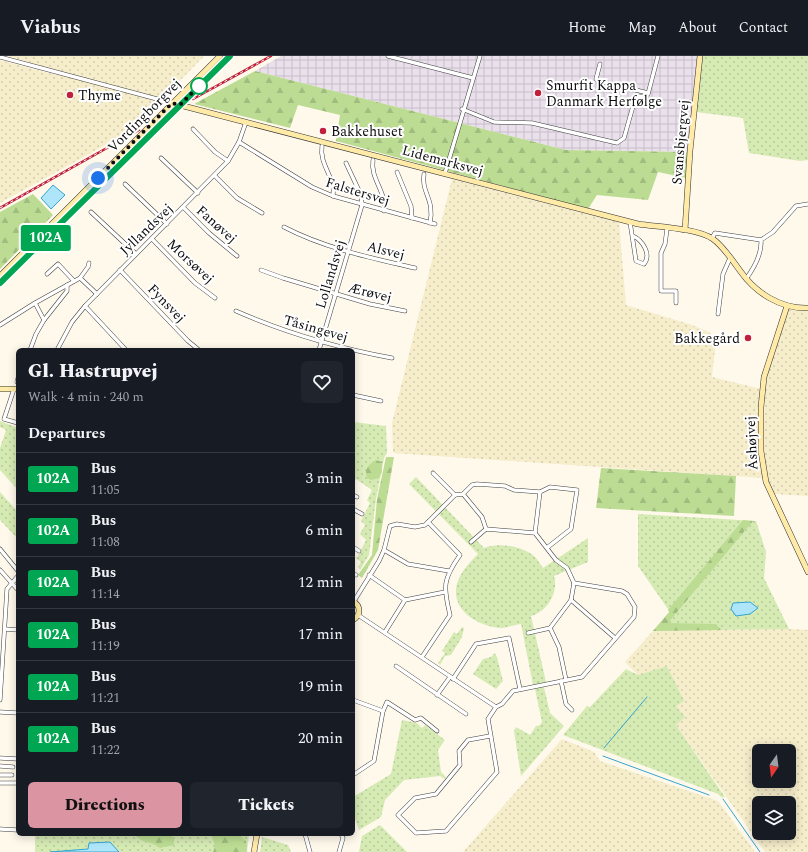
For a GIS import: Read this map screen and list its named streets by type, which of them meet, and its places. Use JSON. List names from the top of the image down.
{
  "streets": {
    "street": [
      "Vordingborgvej",
      "Svansbjergvej",
      "Lidemarksvej",
      "Falstersvej",
      "Fanøvej",
      "Jyllandsvej",
      "Alsvej",
      "Morsøvej",
      "Lollandsvej",
      "Ærøvej",
      "Fynsvej",
      "Tåsingevej",
      "Åshøjvej"
    ]
  },
  "crossings": [
    ["Vordingborgvej", "Lidemarksvej"],
    ["Svansbjergvej", "Lidemarksvej"],
    ["Lidemarksvej", "Jyllandsvej"],
    ["Lidemarksvej", "Åshøjvej"],
    ["Falstersvej", "Jyllandsvej"],
    ["Falstersvej", "Lollandsvej"],
    ["Fanøvej", "Jyllandsvej"],
    ["Jyllandsvej", "Morsøvej"],
    ["Jyllandsvej", "Fynsvej"],
    ["Alsvej", "Lollandsvej"],
    ["Lollandsvej", "Ærøvej"],
    ["Lollandsvej", "Tåsingevej"]
  ],
  "places": [
    "Smurfit Kappa Danmark Herfølge",
    "Thyme",
    "Bakkehuset",
    "Bakkegård"
  ],
  "lines": ["bus line 102A"],
  "north": "bottom",
  "page": {
    "header": "Viabus",
    "nav": [
      "Home",
      "Map",
      "About",
      "Contact"
    ],
    "on_map": "102A",
    "heading": [
      ["Gl. Hastrupvej", "Walk · 4 min · 240 m"],
      "Departures"
    ],
    "list": [
      {
        "mark": "102A",
        "name": "Bus",
        "note": "11:05",
        "value": "3 min"
      },
      {
        "mark": "102A",
        "name": "Bus",
        "note": "11:08",
        "value": "6 min"
      },
      {
        "mark": "102A",
        "name": "Bus",
        "note": "11:14",
        "value": "12 min"
      },
      {
        "mark": "102A",
        "name": "Bus",
        "note": "11:19",
        "value": "17 min"
      },
      {
        "mark": "102A",
        "name": "Bus",
        "note": "11:21",
        "value": "19 min"
      },
      {
        "mark": "102A",
        "name": "Bus",
        "note": "11:22",
        "value": "20 min"
      }
    ],
    "buttons": ["Directions", "Tickets"]
  }
}
